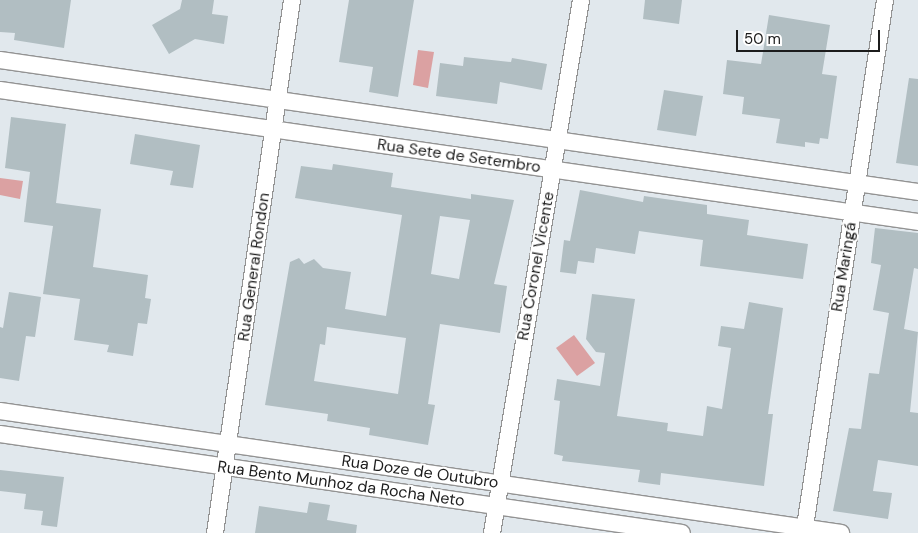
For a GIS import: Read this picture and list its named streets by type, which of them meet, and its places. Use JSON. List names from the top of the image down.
{
  "streets": {
    "street": [
      "Rua Sete de Setembro",
      "Rua Coronel Vicente",
      "Rua General Rondon",
      "Rua Maringá",
      "Rua Doze de Outubro",
      "Rua Bento Munhoz da Rocha Neto"
    ]
  },
  "crossings": [
    ["Rua Sete de Setembro", "Rua Coronel Vicente"],
    ["Rua Sete de Setembro", "Rua General Rondon"],
    ["Rua Sete de Setembro", "Rua Maringá"],
    ["Rua Coronel Vicente", "Rua Doze de Outubro"],
    ["Rua Coronel Vicente", "Rua Bento Munhoz da Rocha Neto"],
    ["Rua General Rondon", "Rua Doze de Outubro"],
    ["Rua General Rondon", "Rua Bento Munhoz da Rocha Neto"],
    ["Rua Maringá", "Rua Doze de Outubro"]
  ],
  "scale_bar": "50 m"
}
